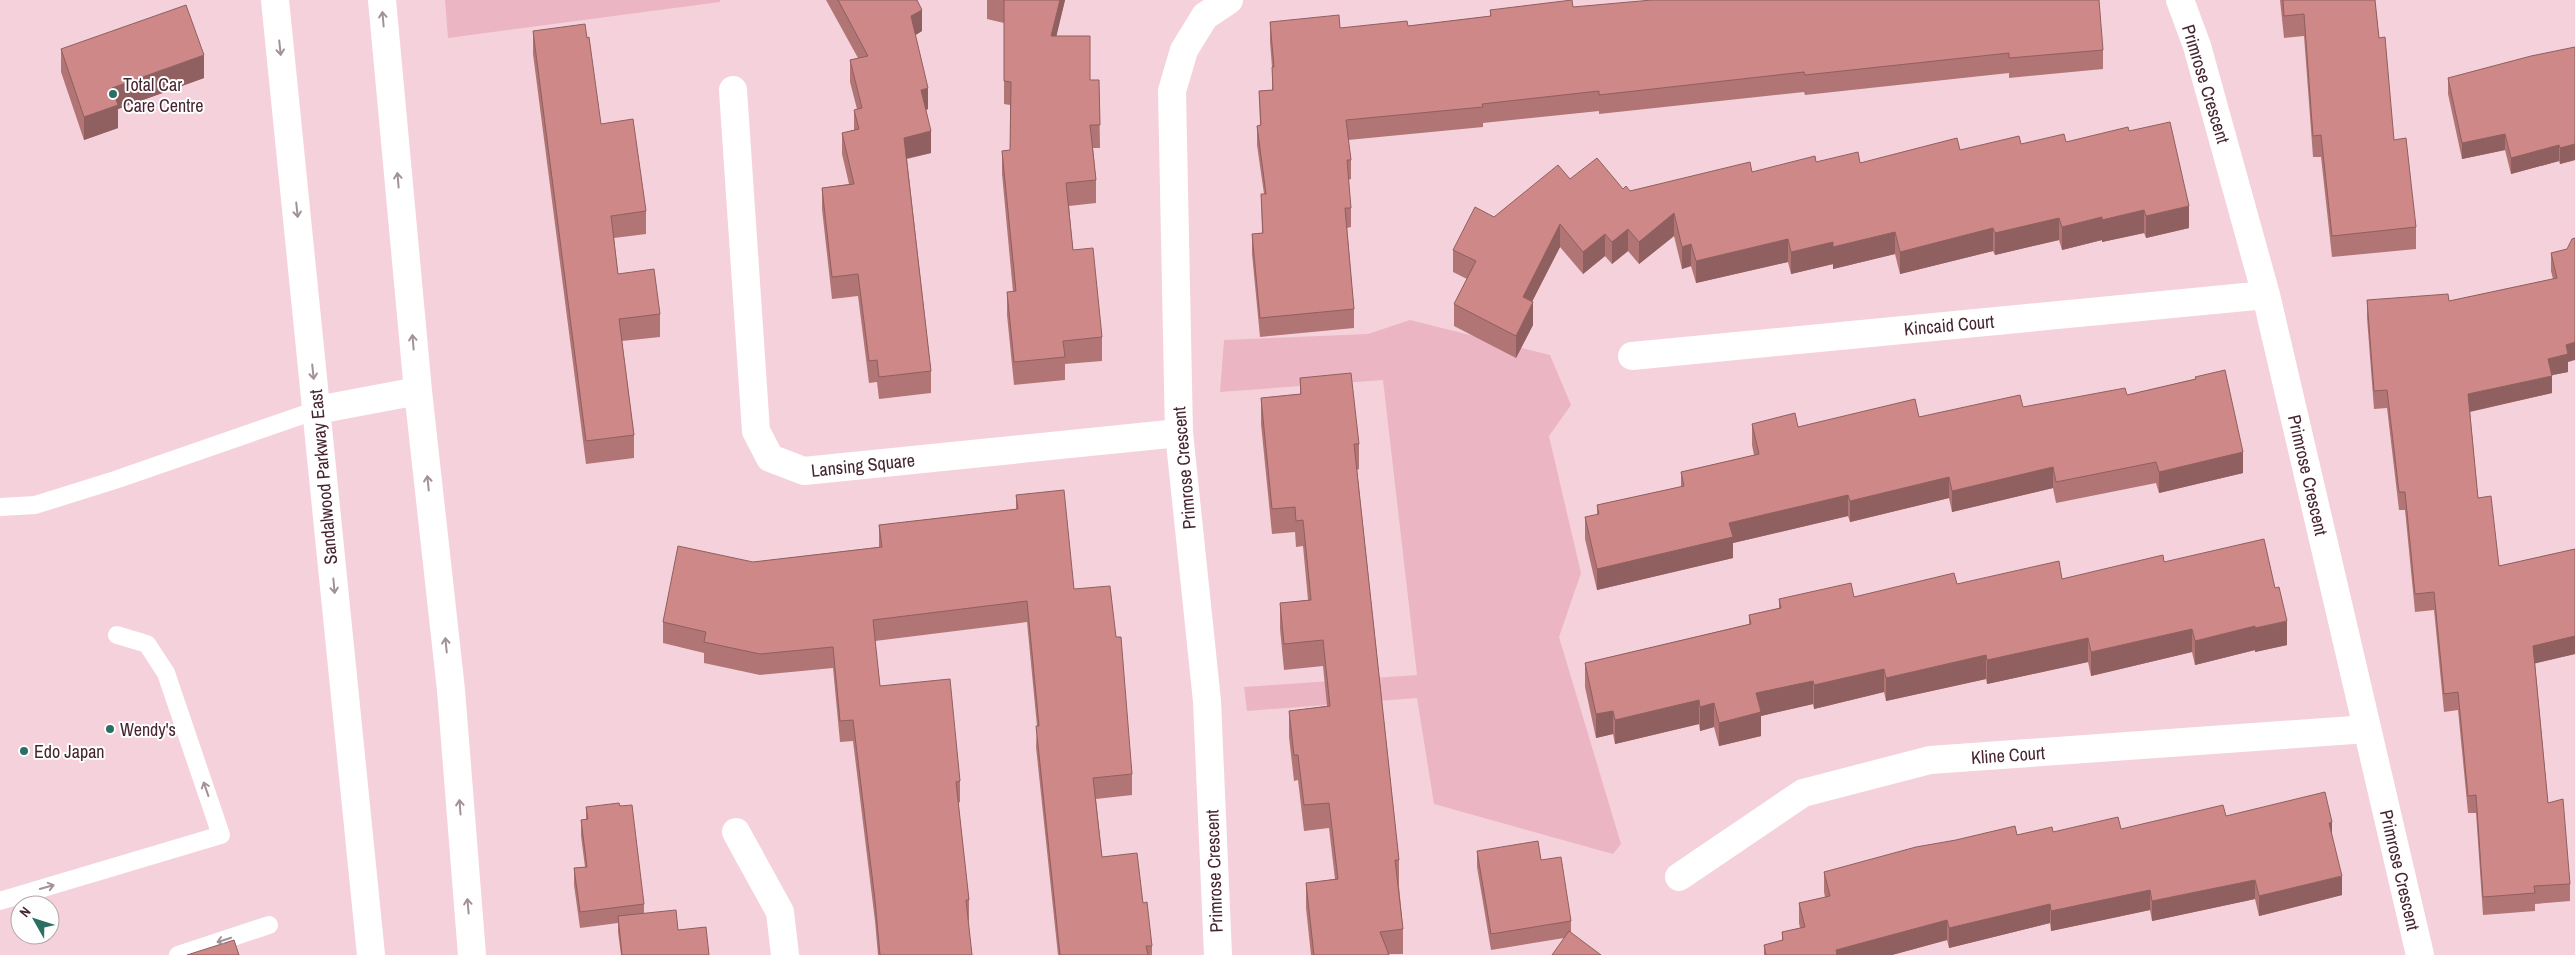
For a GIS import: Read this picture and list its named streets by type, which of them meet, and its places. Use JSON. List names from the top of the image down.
{
  "streets": {
    "street": [
      "Primrose Crescent",
      "Kincaid Court",
      "Lansing Square",
      "Sandalwood Parkway East",
      "Kline Court"
    ]
  },
  "crossings": [
    ["Primrose Crescent", "Kincaid Court"],
    ["Primrose Crescent", "Lansing Square"],
    ["Primrose Crescent", "Kline Court"]
  ],
  "places": ["Total Car Care Centre", "Wendy's", "Edo Japan"],
  "north": "top left"
}
